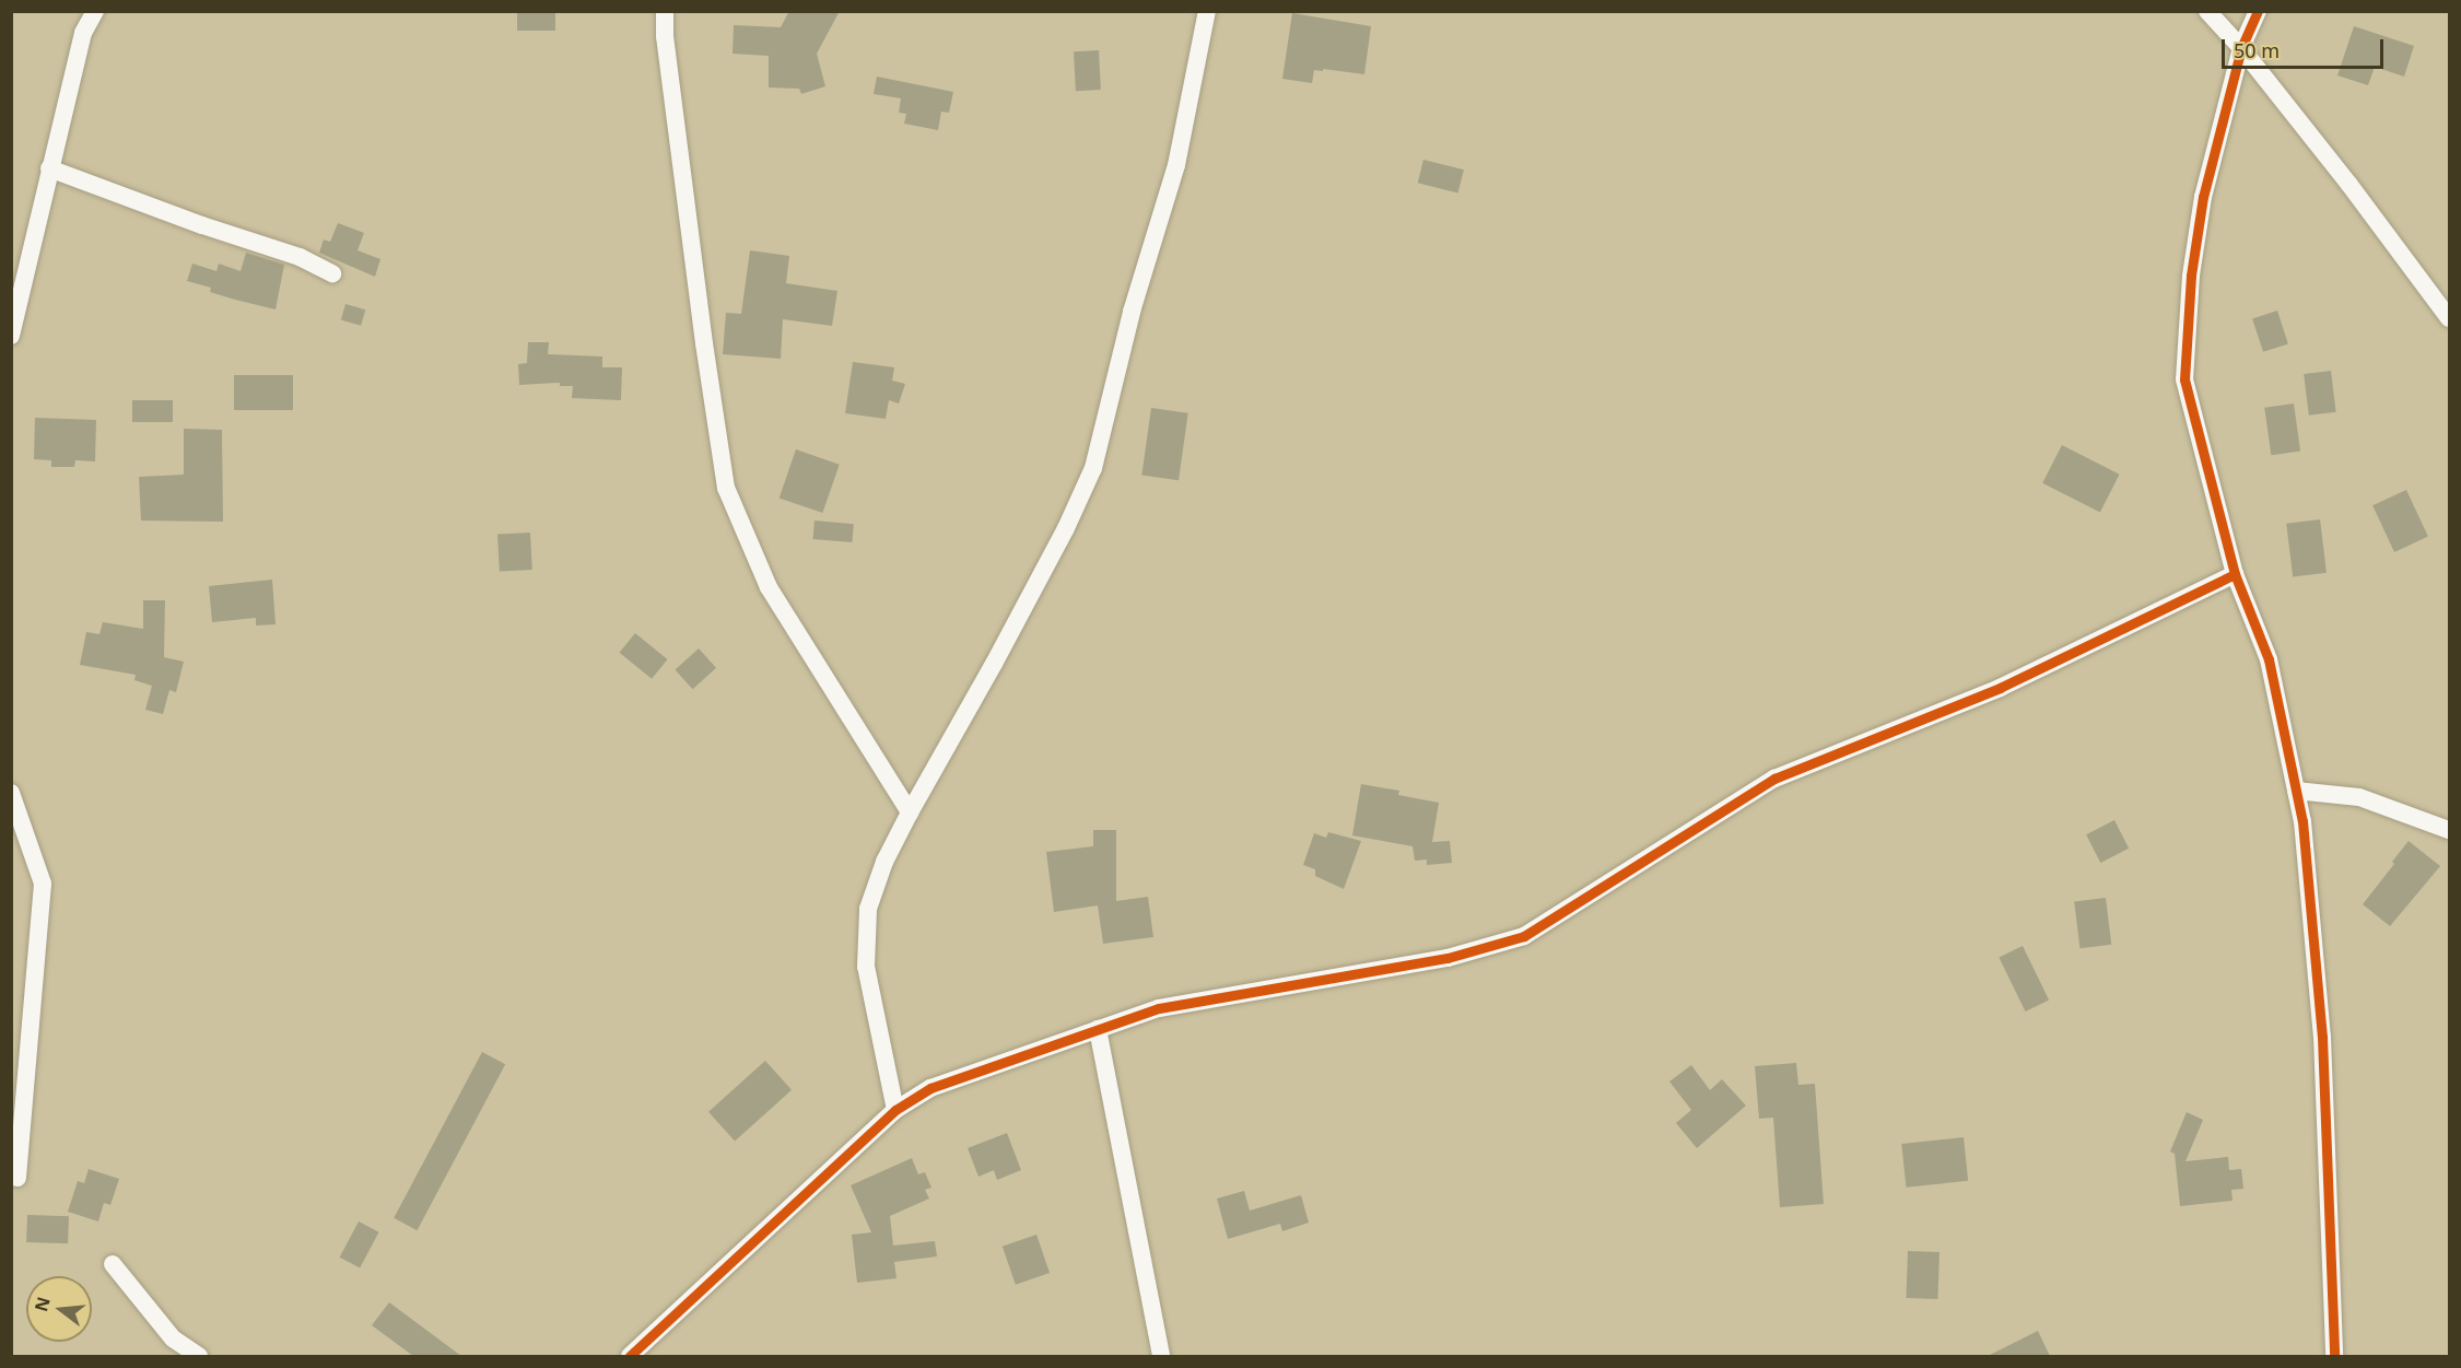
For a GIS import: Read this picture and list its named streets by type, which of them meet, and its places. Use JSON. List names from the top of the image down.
{
  "scale_bar": "50 m",
  "north": "left"
}
